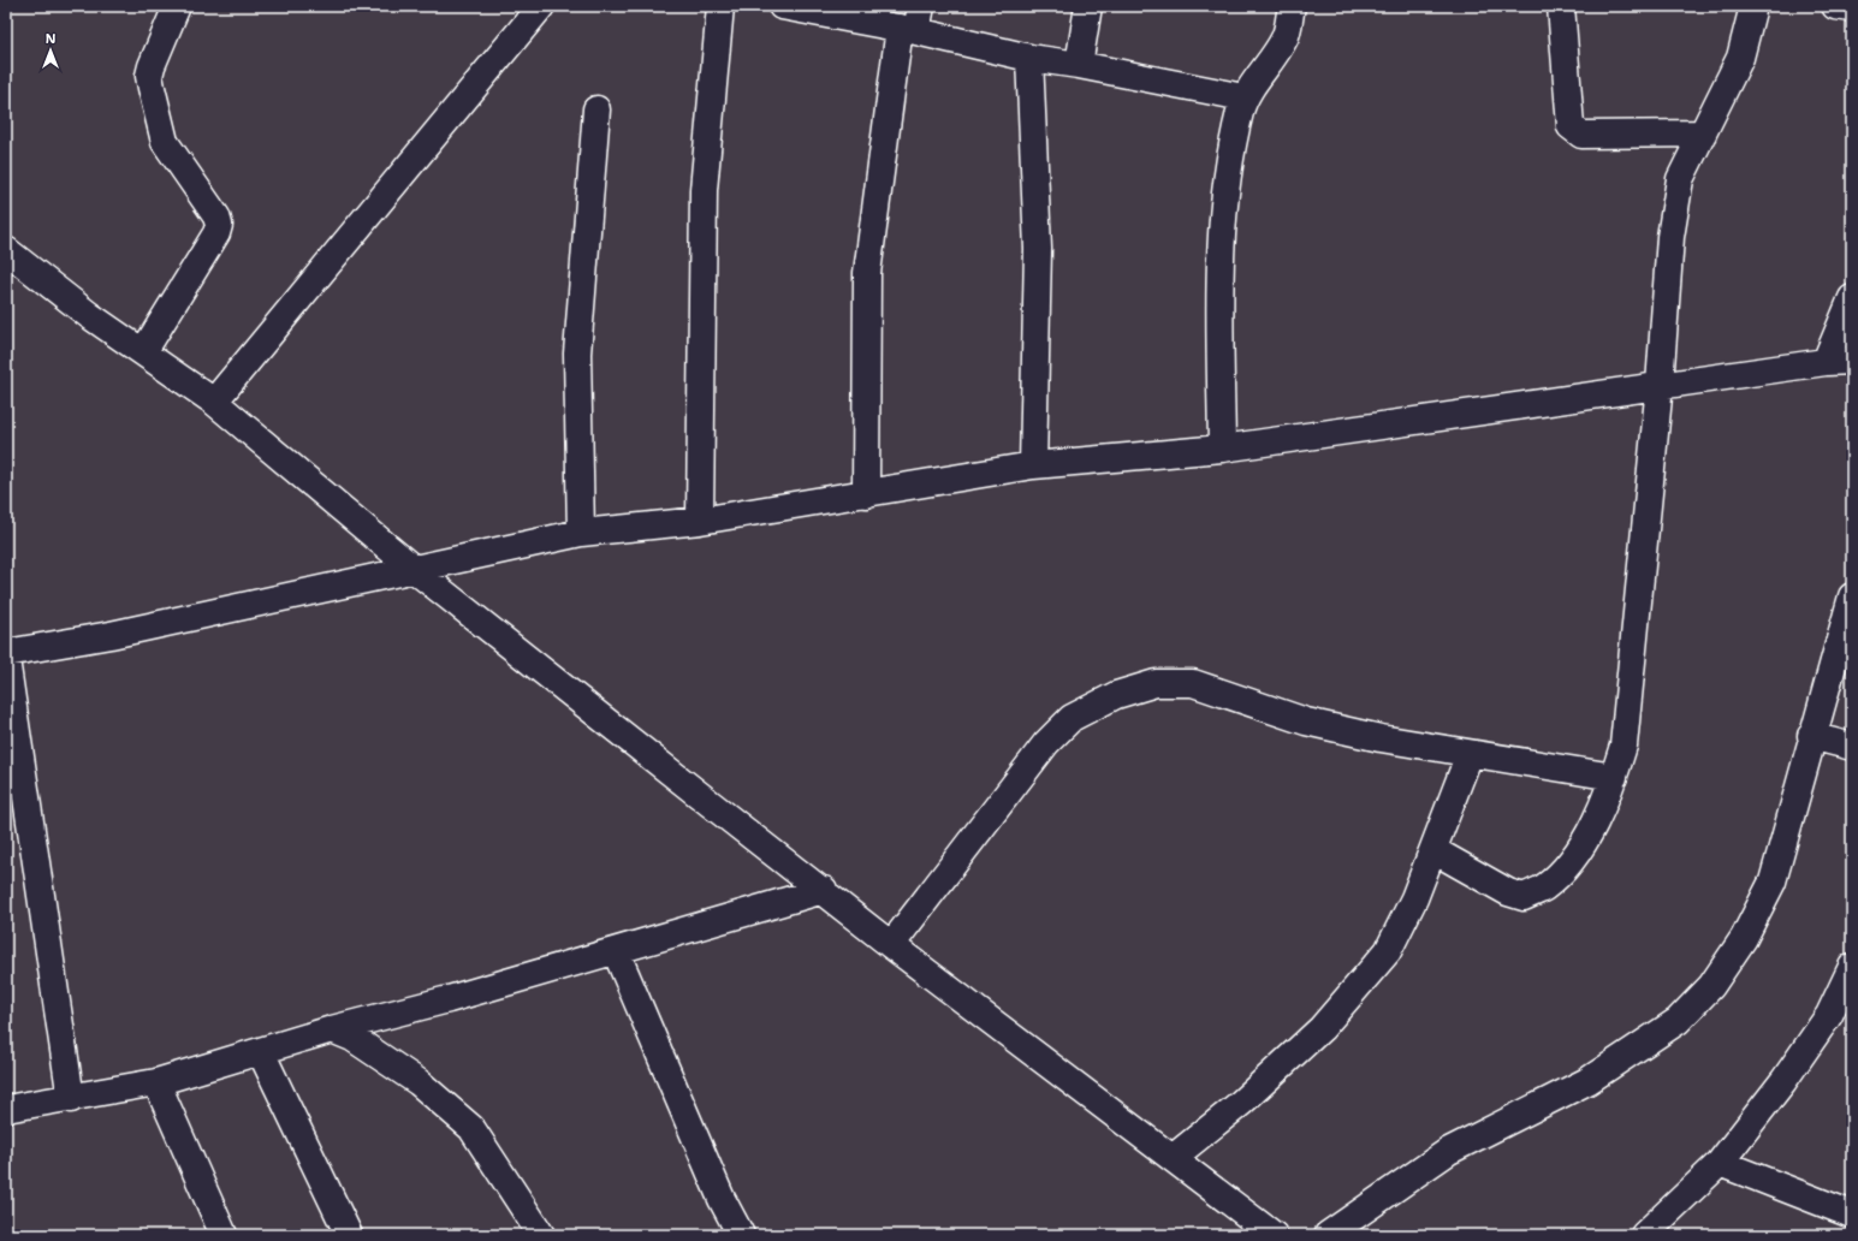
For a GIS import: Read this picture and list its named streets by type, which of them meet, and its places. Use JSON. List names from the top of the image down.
{
  "north": "top"
}
